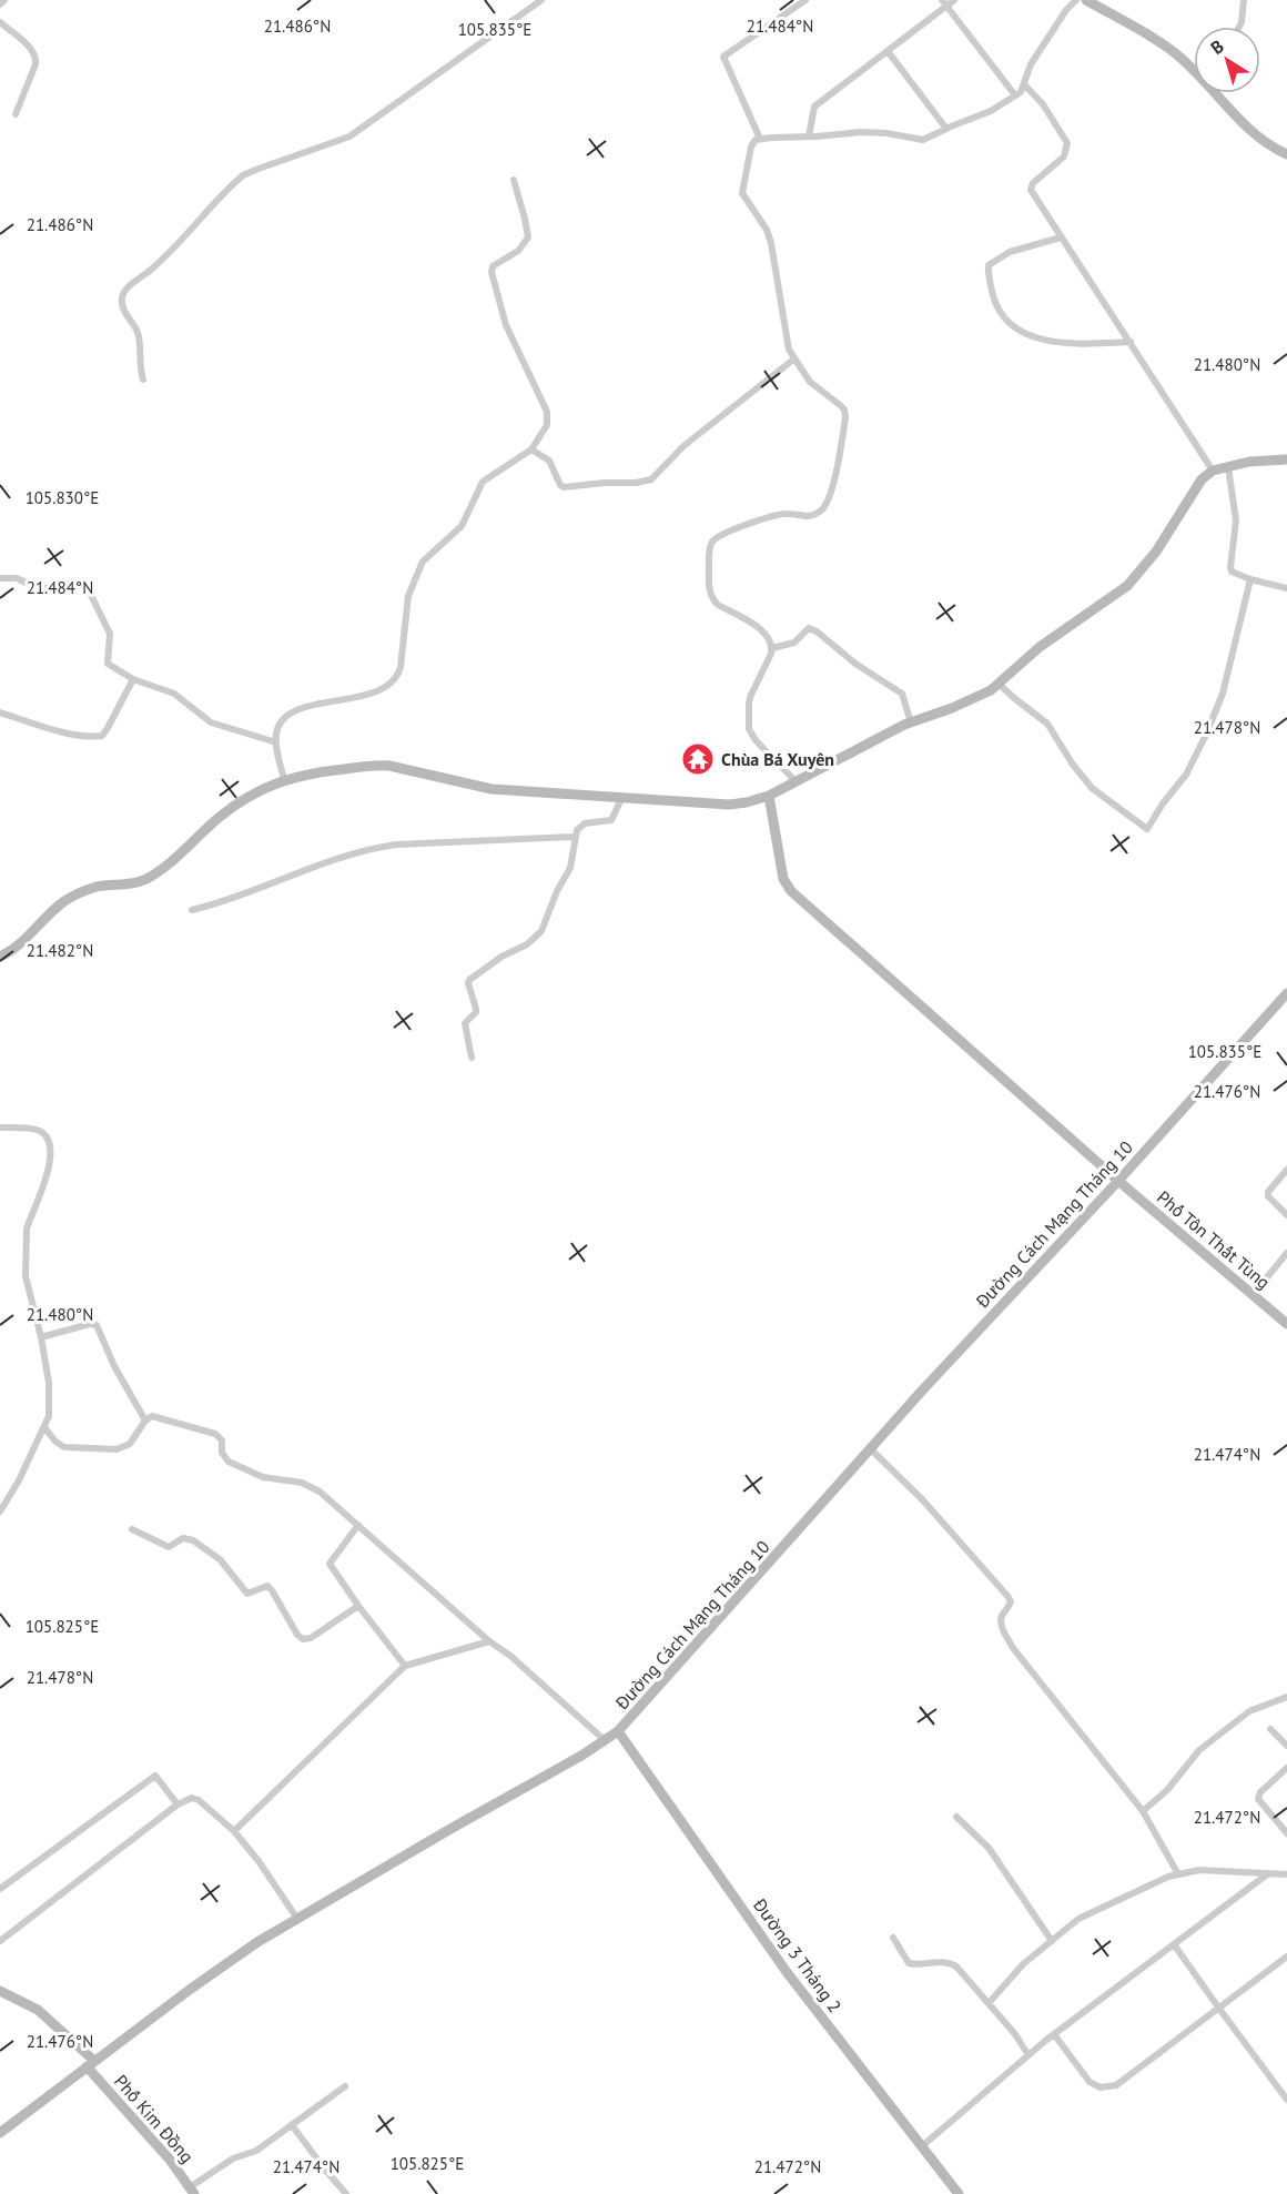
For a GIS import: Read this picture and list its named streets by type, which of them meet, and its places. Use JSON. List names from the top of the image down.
{
  "streets": {
    "street": [
      "Đường Cách Mạng Tháng 10",
      "Phố Tôn Thất Tùng",
      "Đường 3 Tháng 2",
      "Phố Kim Đồng"
    ]
  },
  "crossings": [
    ["Đường Cách Mạng Tháng 10", "Phố Tôn Thất Tùng"],
    ["Đường Cách Mạng Tháng 10", "Đường 3 Tháng 2"],
    ["Đường Cách Mạng Tháng 10", "Phố Kim Đồng"]
  ],
  "places": {
    "temple": ["Chùa Bá Xuyên"]
  },
  "north": "top left",
  "coordinates": [
    "21.486°N",
    "21.484°N",
    "105.835°E",
    "21.480°N",
    "105.830°E",
    "21.478°N",
    "21.482°N",
    "21.476°N",
    "21.474°N",
    "105.825°E",
    "21.472°N"
  ]
}
